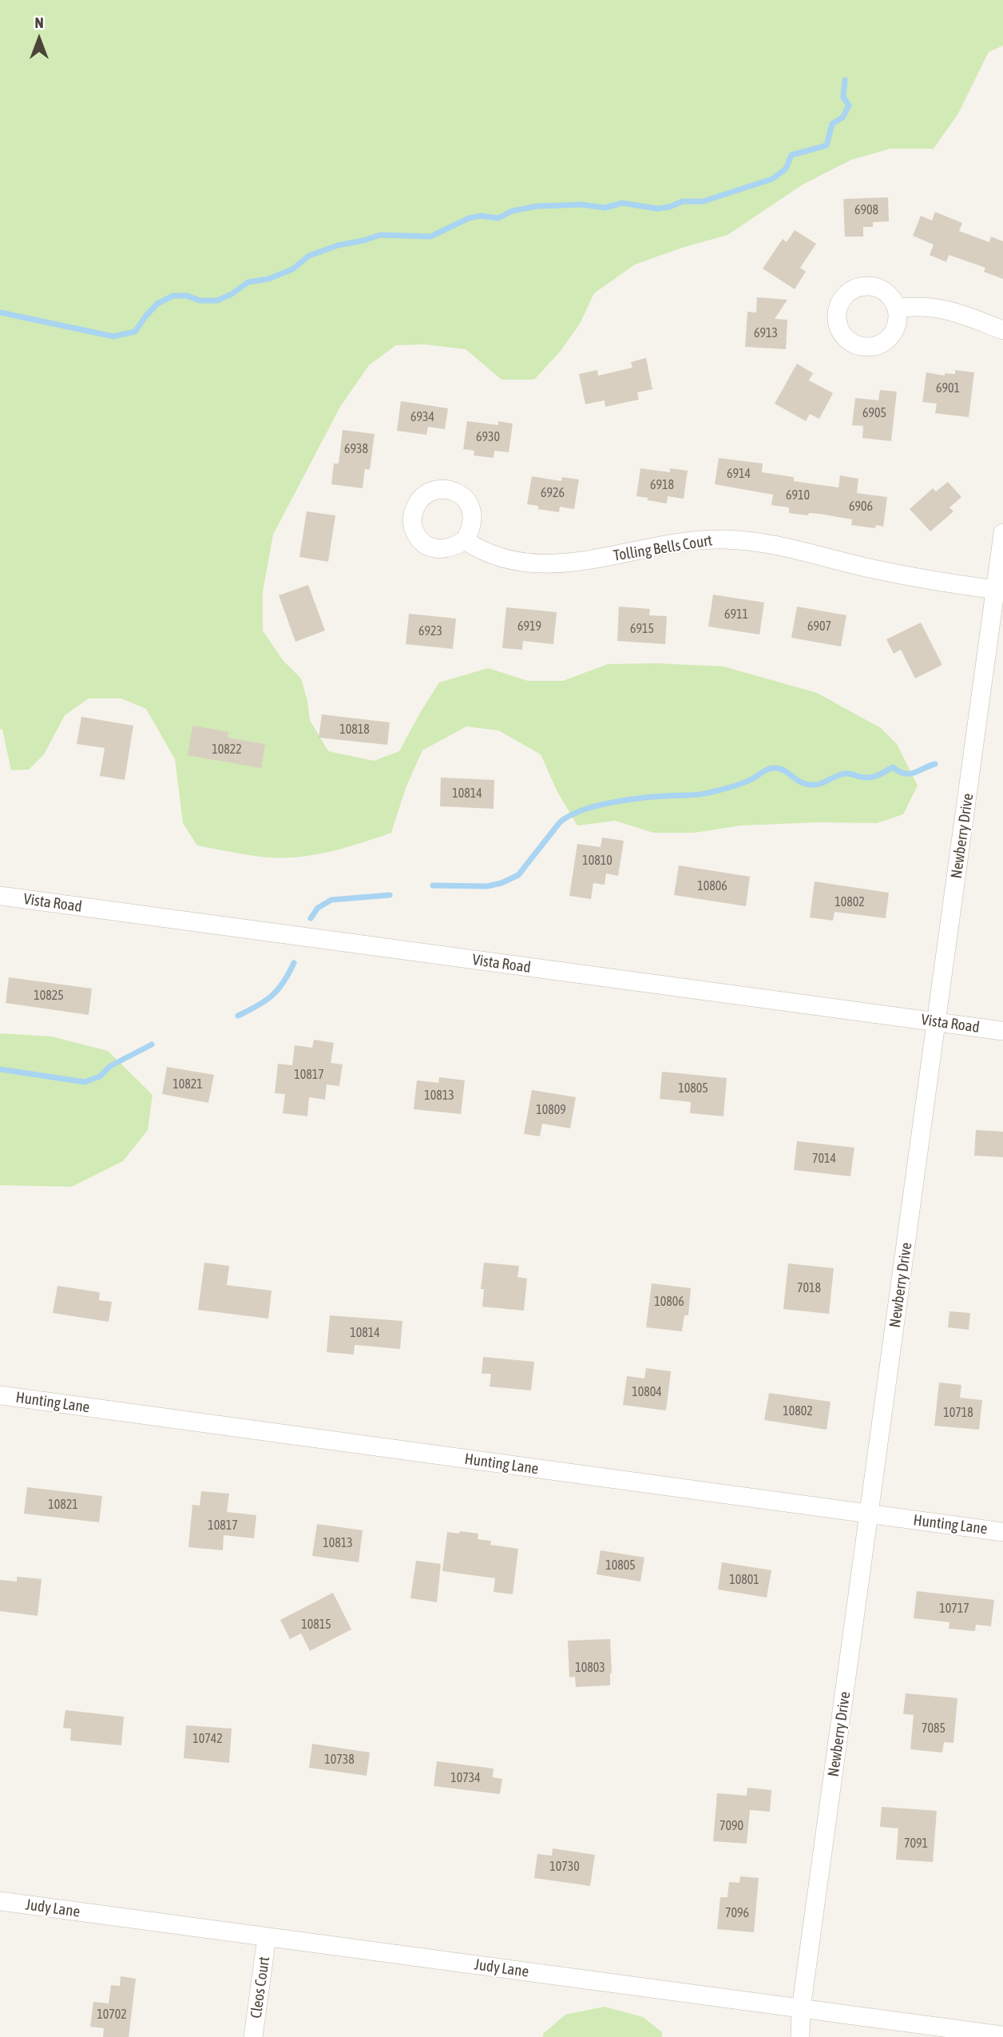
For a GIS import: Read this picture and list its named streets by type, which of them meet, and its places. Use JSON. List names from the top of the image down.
{
  "streets": {
    "street": [
      "Tolling Bells Court",
      "Newberry Drive",
      "Vista Road",
      "Hunting Lane",
      "Judy Lane",
      "Cleos Court"
    ]
  },
  "crossings": [
    ["Tolling Bells Court", "Newberry Drive"],
    ["Newberry Drive", "Vista Road"],
    ["Newberry Drive", "Hunting Lane"],
    ["Newberry Drive", "Judy Lane"],
    ["Judy Lane", "Cleos Court"]
  ],
  "house_numbers": [
    "6908",
    "6913",
    "6901",
    "6905",
    "6934",
    "6930",
    "6938",
    "6914",
    "6918",
    "6926",
    "6910",
    "6906",
    "6911",
    "6919",
    "6907",
    "6915",
    "6923",
    "10818",
    "10822",
    "10814",
    "10810",
    "10806",
    "10802",
    "10825",
    "10817",
    "10821",
    "10805",
    "10813",
    "10809",
    "7014",
    "7018",
    "10806",
    "10814",
    "10804",
    "10802",
    "10718",
    "10821",
    "10817",
    "10813",
    "10805",
    "10801",
    "10717",
    "10815",
    "10803",
    "7085",
    "10742",
    "10738",
    "10734",
    "7090",
    "7091",
    "10730",
    "7096",
    "10702"
  ],
  "north": "top"
}
